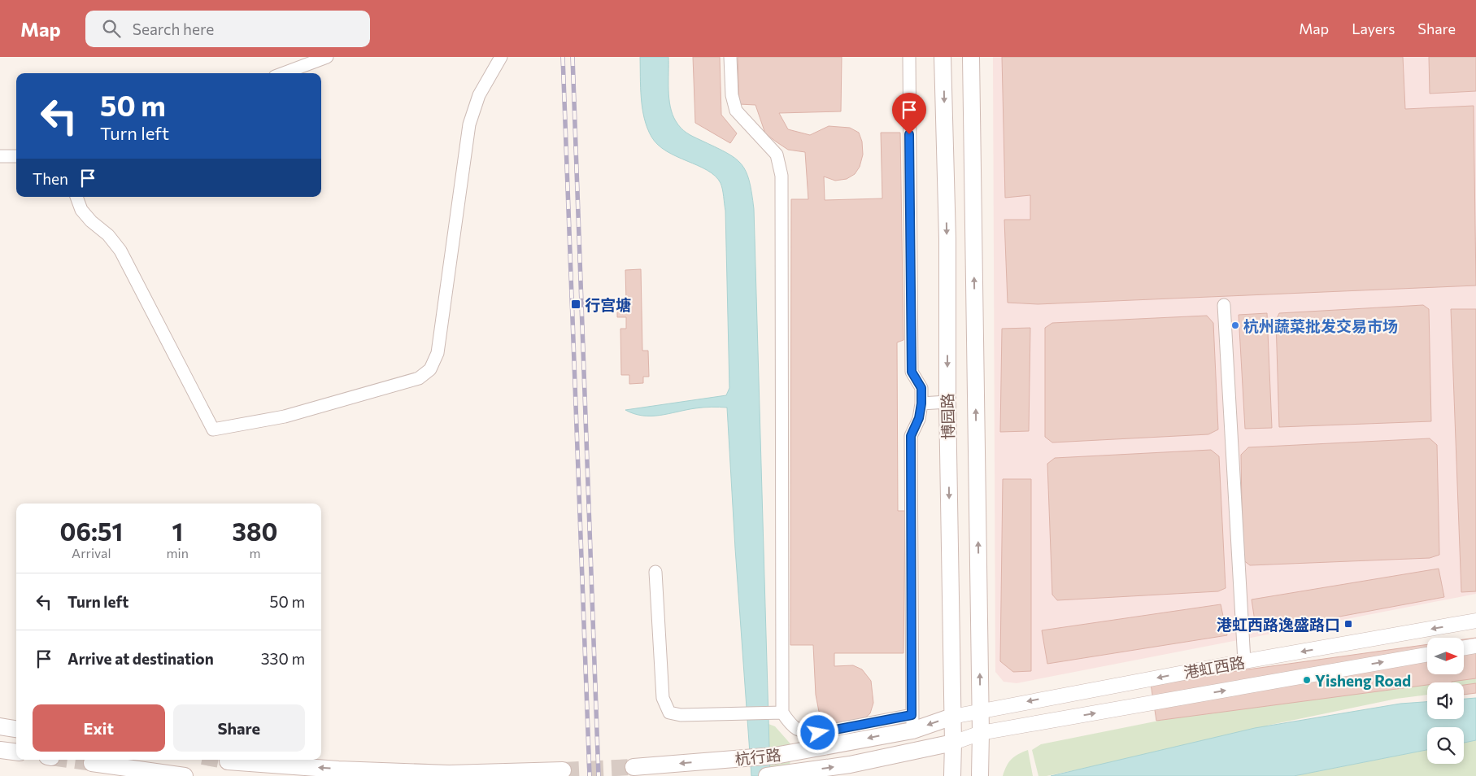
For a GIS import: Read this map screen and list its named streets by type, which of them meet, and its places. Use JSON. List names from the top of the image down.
{
  "streets": {
    "main road": ["博园路", "杭行路"],
    "street": ["港虹西路"]
  },
  "crossings": [
    ["博园路", "港虹西路"],
    ["博园路", "杭行路"],
    ["港虹西路", "杭行路"]
  ],
  "places": {
    "transit": ["行宫塘", "港虹西路逸盛路口"],
    "other": ["杭州蔬菜批发交易市场", "Yisheng Road"]
  },
  "north": "right",
  "page": {
    "header": "Map",
    "search": "Search here",
    "nav": ["Map", "Layers", "Share"],
    "turn": ["50 m", "Turn left"],
    "then": "Then",
    "eta": [
      "06:51",
      "Arrival",
      "1",
      "min",
      "380",
      "m"
    ],
    "list": [
      {
        "name": "Turn left",
        "value": "50 m"
      },
      {
        "name": "Arrive at destination",
        "value": "330 m"
      }
    ],
    "buttons": ["Exit", "Share"]
  }
}
